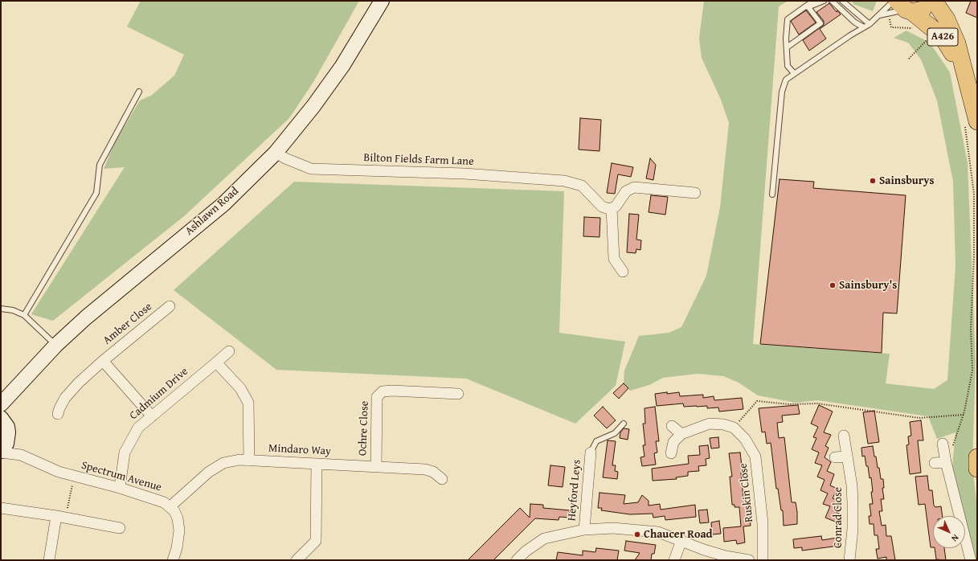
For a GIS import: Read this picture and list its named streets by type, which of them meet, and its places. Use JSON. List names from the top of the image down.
{
  "streets": {
    "highway": ["A426"],
    "main road": ["Ashlawn Road"],
    "street": [
      "Bilton Fields Farm Lane",
      "Amber Close",
      "Cadmium Drive",
      "Ochre Close",
      "Mindaro Way",
      "Spectrum Avenue",
      "Heyford Leys",
      "Ruskin Close",
      "Conrad Close"
    ]
  },
  "crossings": [
    ["Bilton Fields Farm Lane", "Ashlawn Road"],
    ["Amber Close", "Cadmium Drive"],
    ["Cadmium Drive", "Spectrum Avenue"],
    ["Ochre Close", "Mindaro Way"],
    ["Mindaro Way", "Spectrum Avenue"]
  ],
  "places": ["Sainsburys", "Sainsbury's", "Chaucer Road"],
  "north": "bottom right"
}
